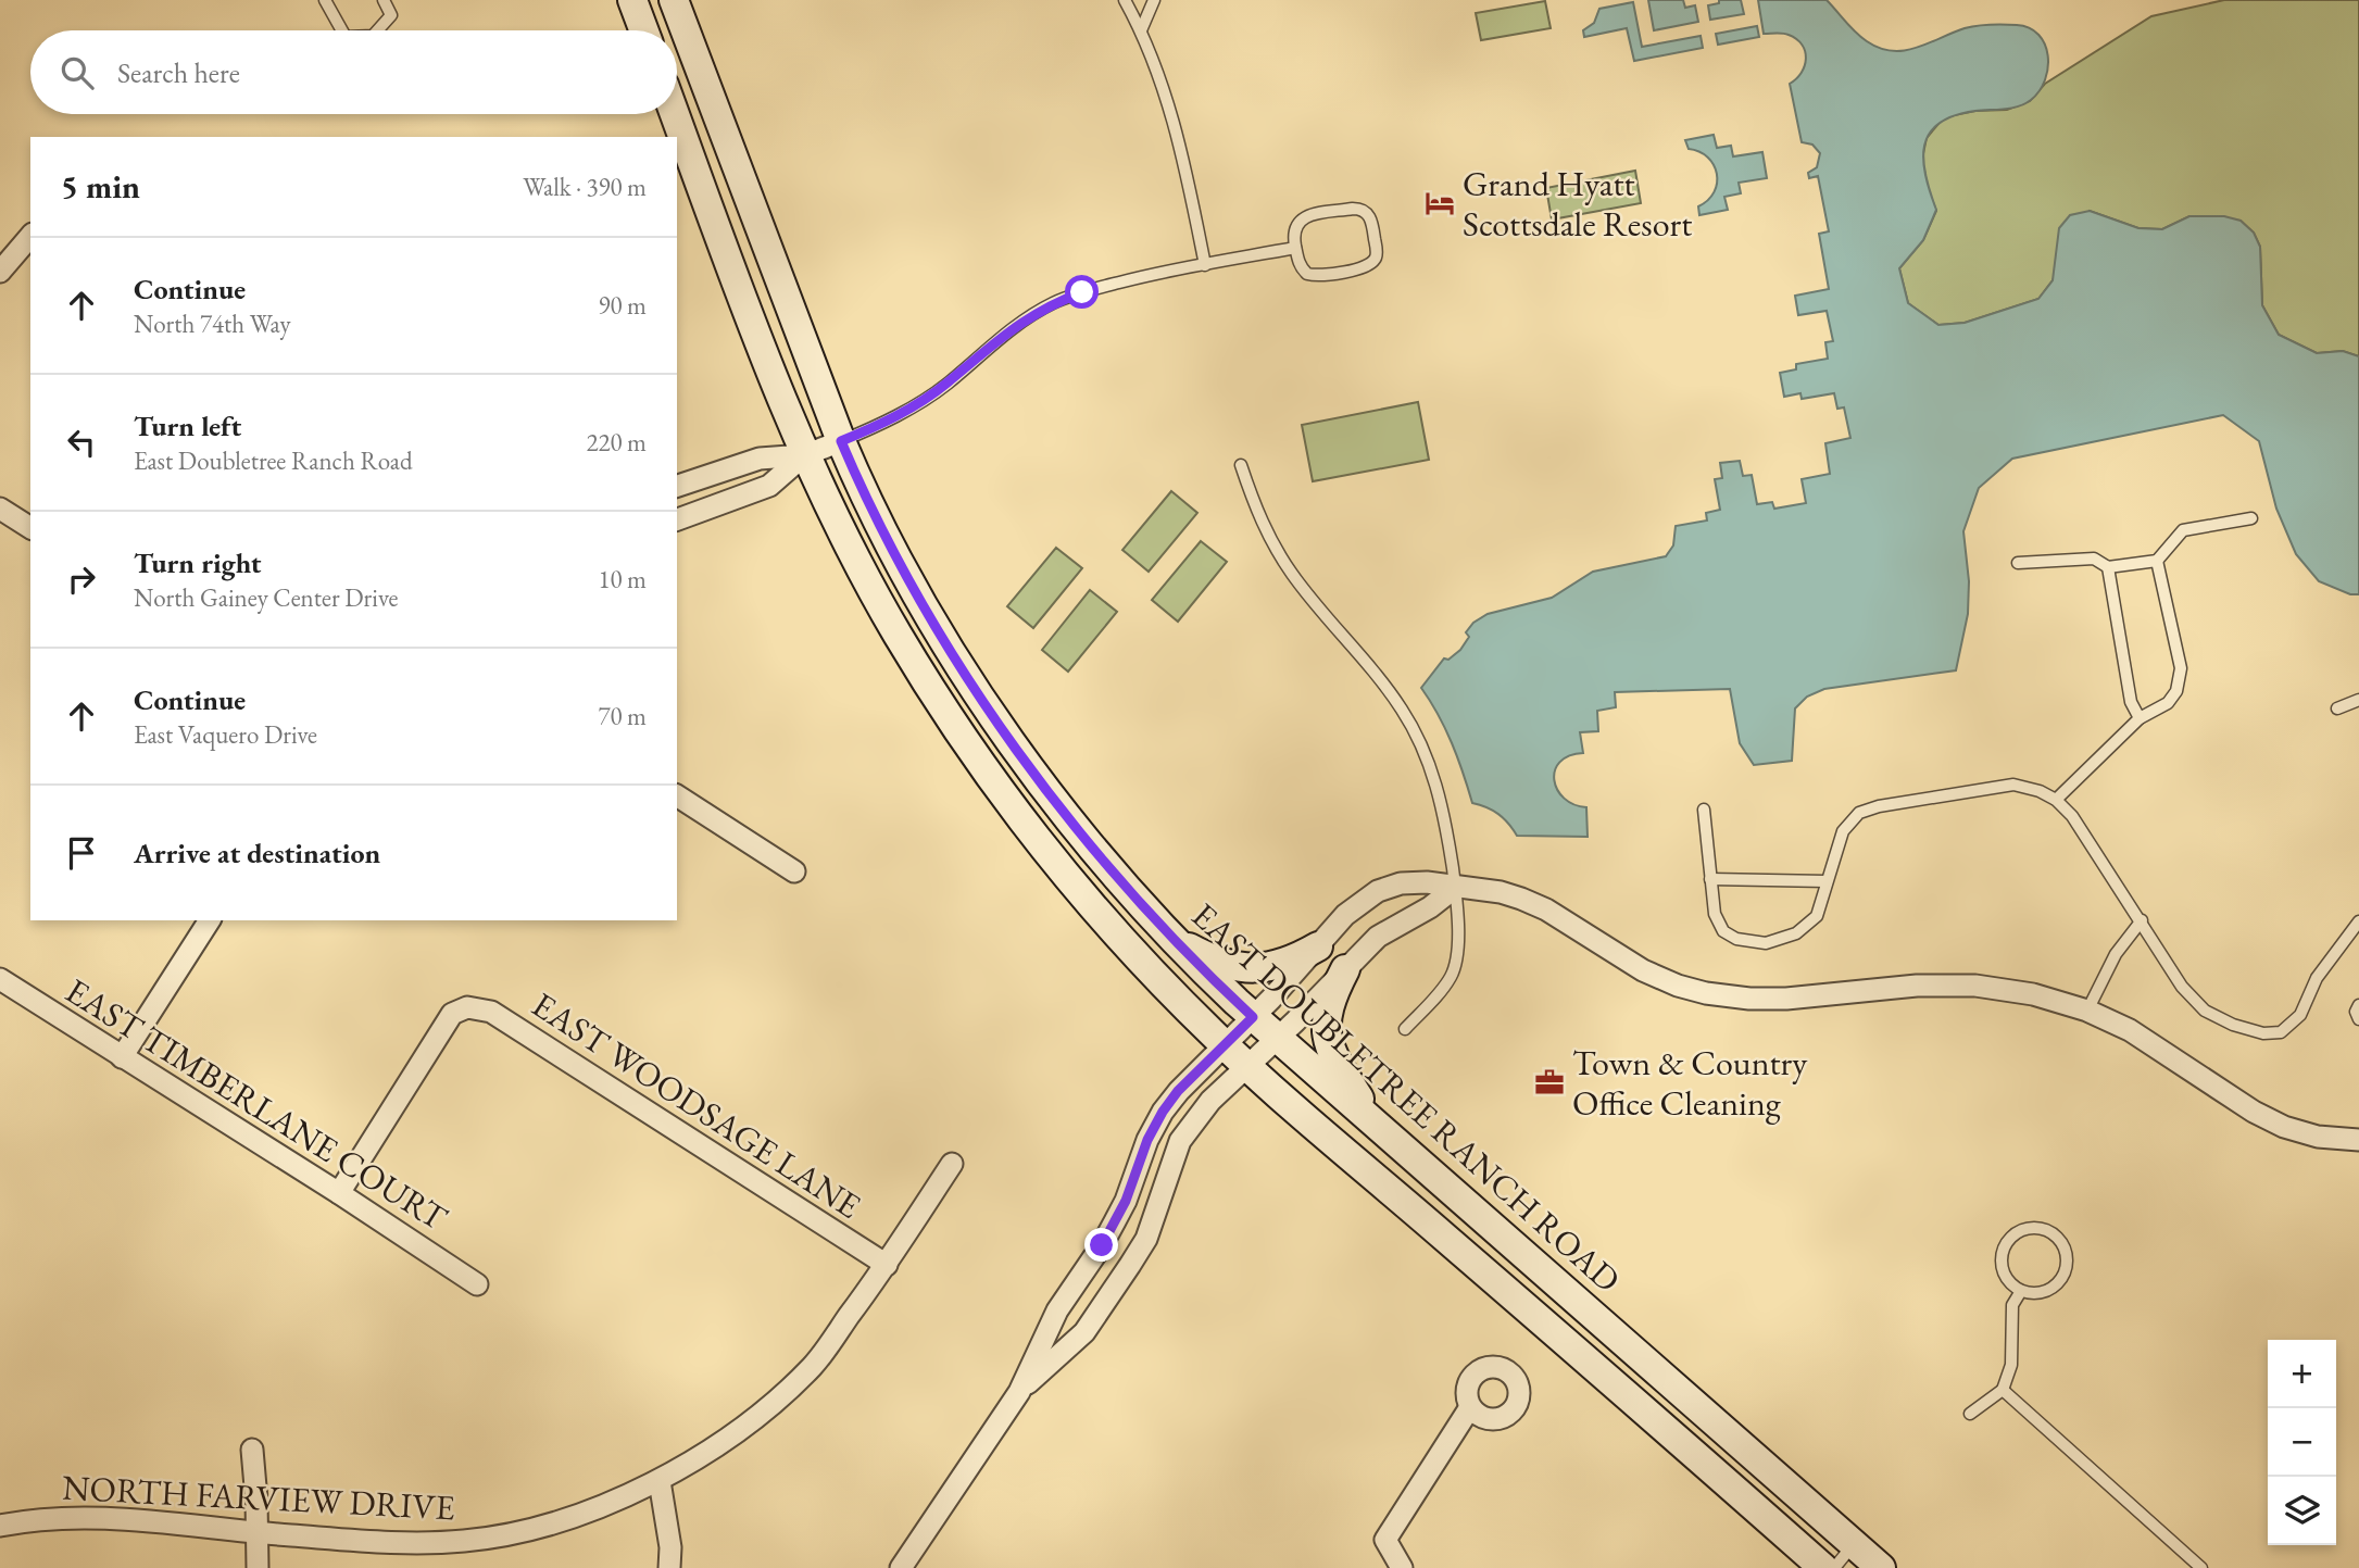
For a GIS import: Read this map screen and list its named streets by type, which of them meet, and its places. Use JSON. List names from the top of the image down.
{
  "streets": {
    "main road": ["EAST DOUBLETREE RANCH ROAD"],
    "street": ["EAST TIMBERLANE COURT", "EAST WOODSAGE LANE", "NORTH FARVIEW DRIVE"]
  },
  "crossings": [
    ["EAST TIMBERLANE COURT", "EAST WOODSAGE LANE"],
    ["EAST WOODSAGE LANE", "NORTH FARVIEW DRIVE"]
  ],
  "places": {
    "hotel": ["Grand Hyatt Scottsdale Resort"],
    "office": ["Town & Country Office Cleaning"]
  },
  "page": {
    "search": "Search here",
    "heading": ["5 min", "Walk · 390 m"],
    "list": [
      ["Continue", "North 74th Way", "90 m"],
      ["Turn left", "East Doubletree Ranch Road", "220 m"],
      ["Turn right", "North Gainey Center Drive", "10 m"],
      ["Continue", "East Vaquero Drive", "70 m"],
      "Arrive at destination"
    ],
    "map_buttons": ["+", "−"]
  }
}
